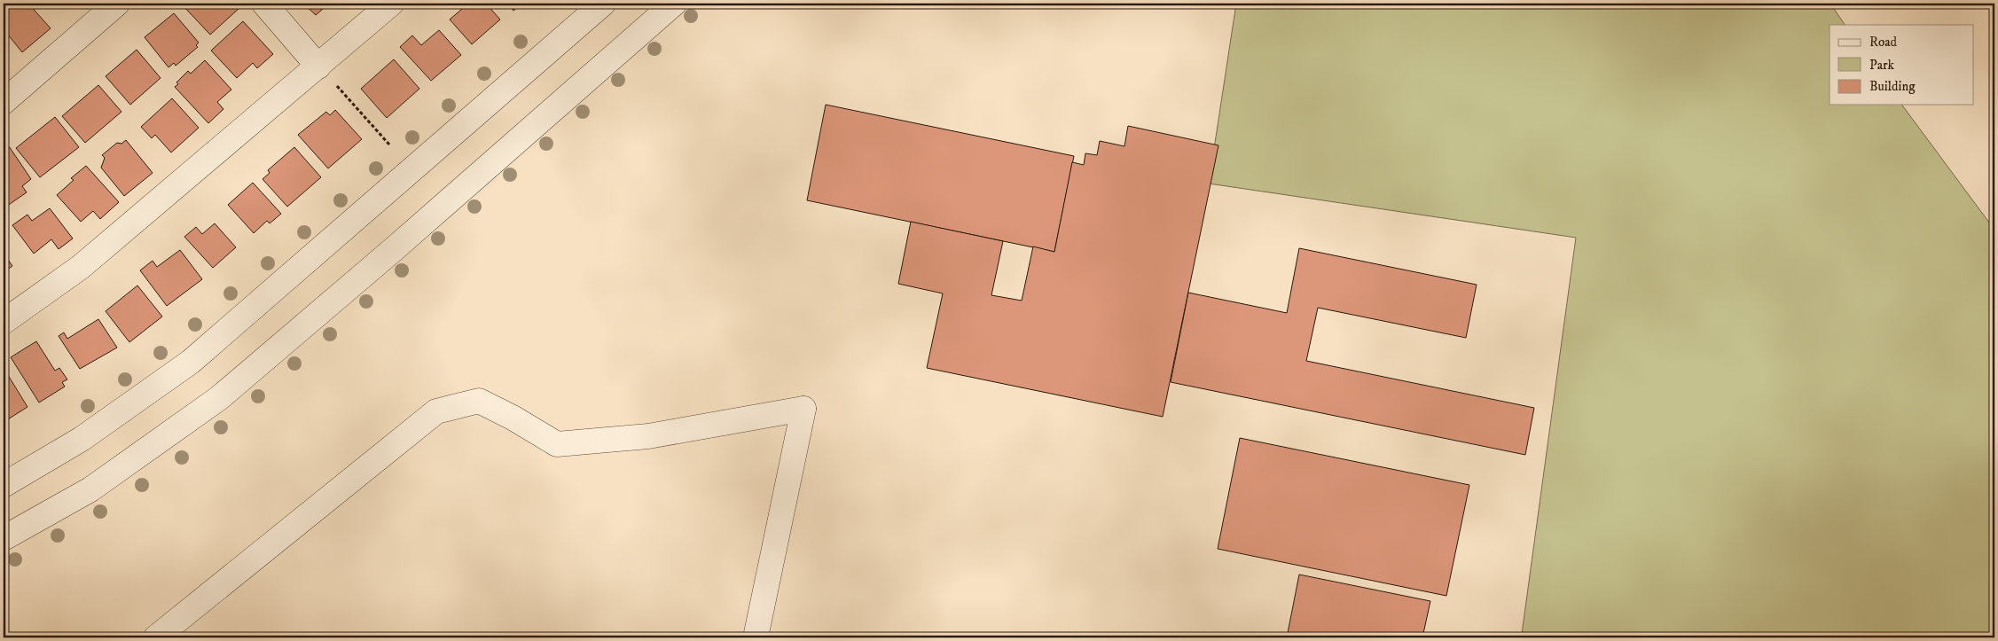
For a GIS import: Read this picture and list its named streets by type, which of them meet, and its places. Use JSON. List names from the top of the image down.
{
  "legend": ["Road", "Park", "Building"]
}
